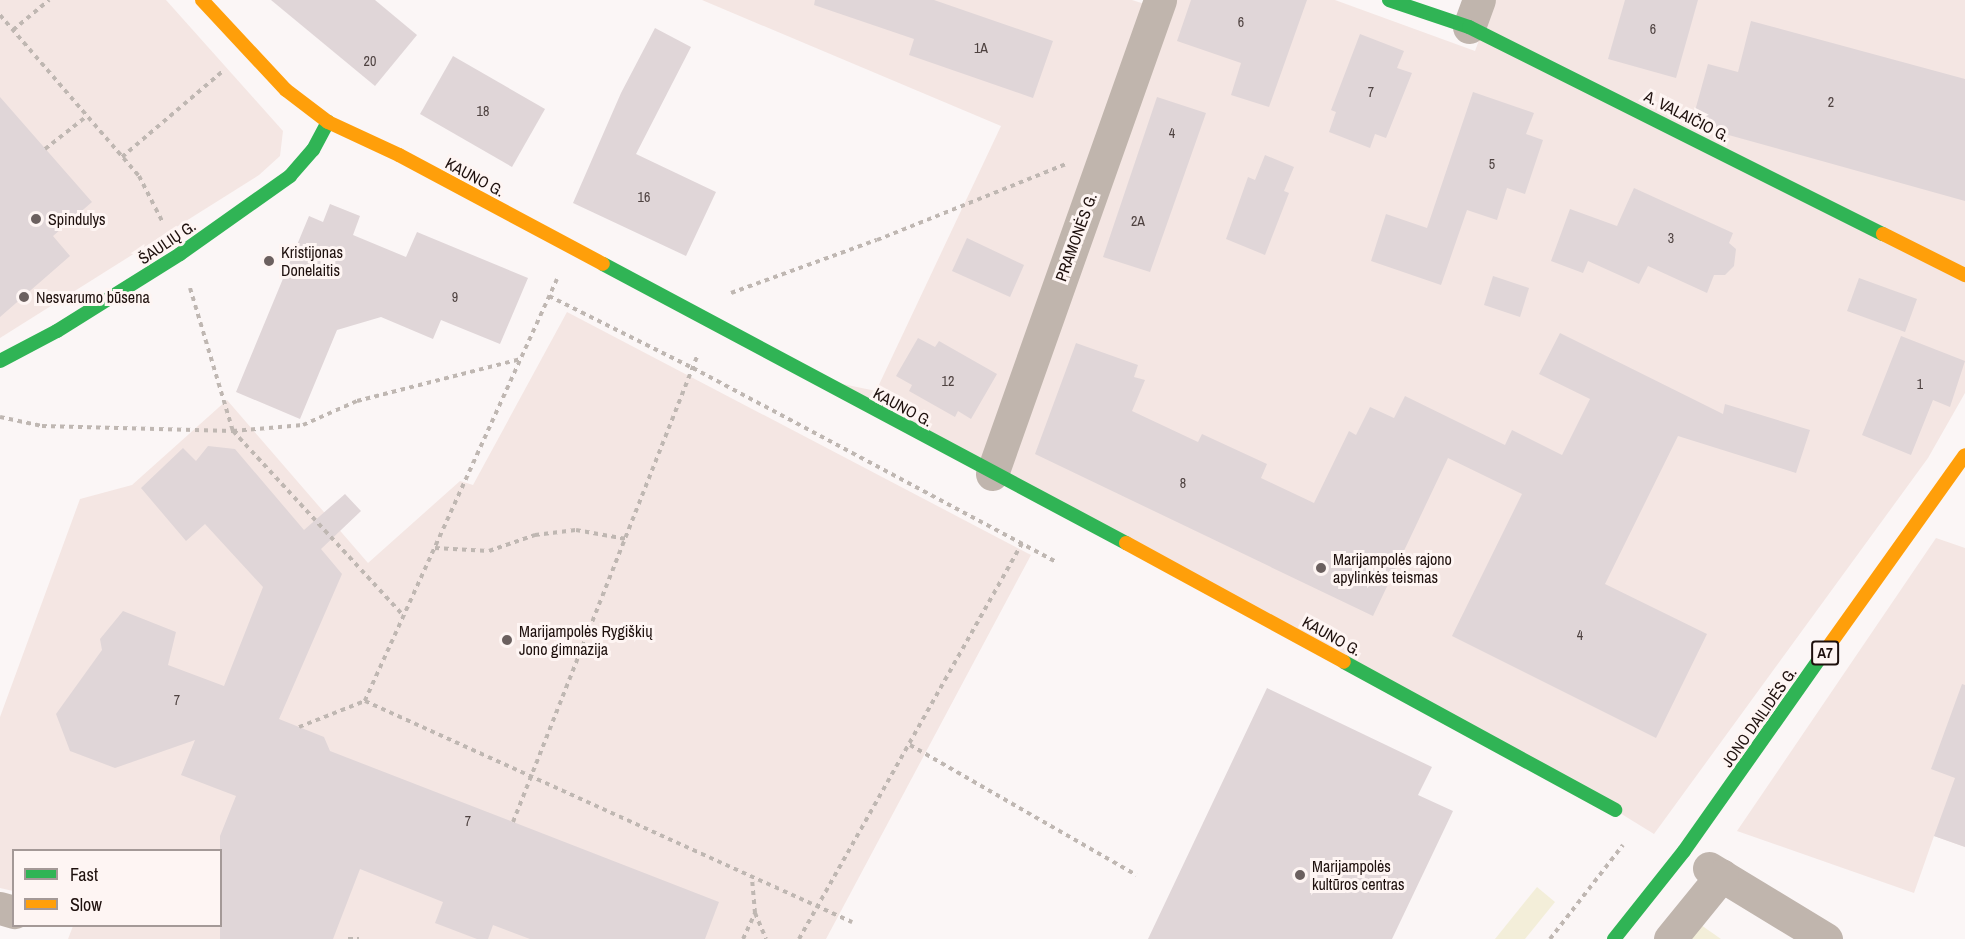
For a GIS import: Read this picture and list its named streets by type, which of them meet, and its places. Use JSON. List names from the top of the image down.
{
  "streets": {
    "main road": [
      "A. VALAIČIO G.",
      "KAUNO G.",
      "ŠAULIŲ G.",
      "A7",
      "JONO DAILIDĖS G."
    ],
    "street": ["PRAMONĖS G."]
  },
  "crossings": [
    ["KAUNO G.", "PRAMONĖS G."],
    ["KAUNO G.", "ŠAULIŲ G."],
    ["A7", "JONO DAILIDĖS G."]
  ],
  "places": [
    "Spindulys",
    "Kristijonas Donelaitis",
    "Nesvarumo būsena",
    "Marijampolės rajono apylinkės teismas",
    "Marijampolės Rygiškių Jono gimnazija",
    "Marijampolės kultūros centras"
  ],
  "house_numbers": [
    "6",
    "6",
    "1A",
    "20",
    "7",
    "2",
    "18",
    "4",
    "5",
    "16",
    "2A",
    "3",
    "9",
    "12",
    "1",
    "8",
    "4",
    "7",
    "7"
  ],
  "legend": ["Fast", "Slow"]
}
